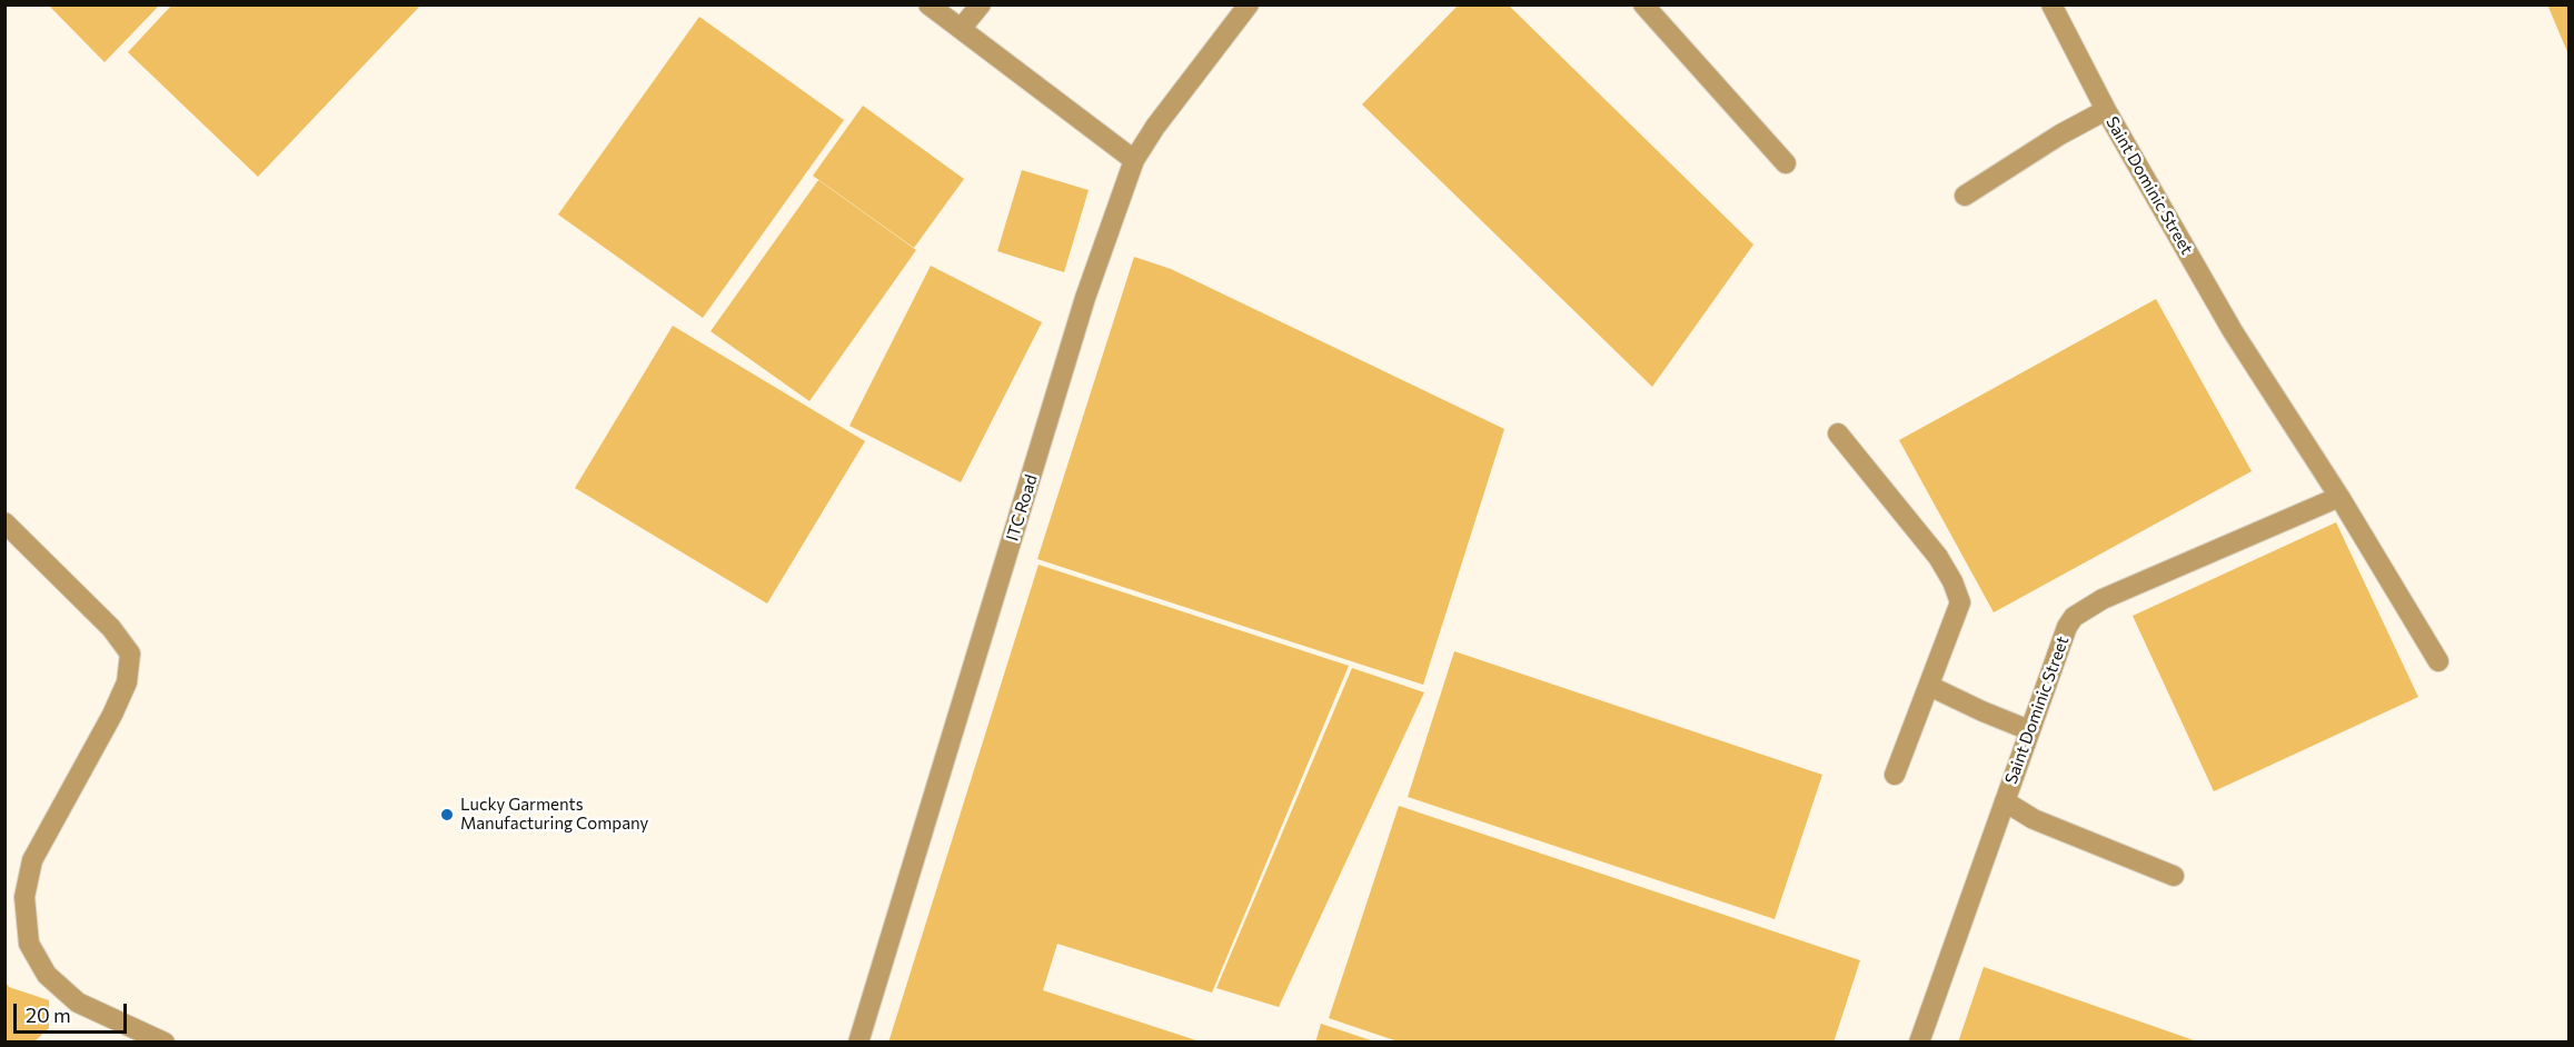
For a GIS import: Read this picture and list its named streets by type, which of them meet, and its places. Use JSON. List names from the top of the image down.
{
  "streets": {
    "street": ["Saint Dominic Street", "ITC Road"]
  },
  "places": ["Lucky Garments Manufacturing Company"],
  "scale_bar": "20 m"
}
